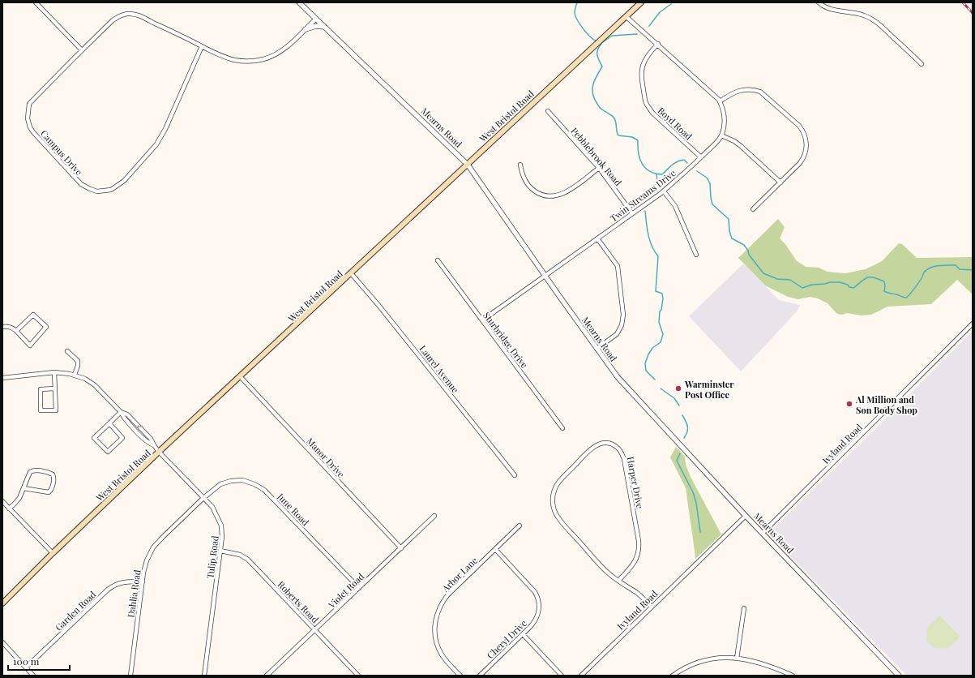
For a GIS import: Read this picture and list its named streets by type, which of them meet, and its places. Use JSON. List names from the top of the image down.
{
  "streets": {
    "main road": ["West Bristol Road"],
    "street": [
      "Boyd Road",
      "Mearns Road",
      "Campus Drive",
      "Pebblebrook Road",
      "Twin Streams Drive",
      "Sturbridge Drive",
      "Laurel Avenue",
      "Ivyland Road",
      "Manor Drive",
      "Harper Drive",
      "June Road",
      "Tulip Road",
      "Arbor Lane",
      "Violet Road",
      "Dahlia Road",
      "Roberts Road",
      "Garden Road",
      "Cheryl Drive"
    ]
  },
  "crossings": [
    ["West Bristol Road", "Mearns Road"],
    ["West Bristol Road", "Twin Streams Drive"],
    ["West Bristol Road", "Laurel Avenue"],
    ["West Bristol Road", "Manor Drive"],
    ["West Bristol Road", "Tulip Road"],
    ["Boyd Road", "Twin Streams Drive"],
    ["Mearns Road", "Campus Drive"],
    ["Mearns Road", "Twin Streams Drive"],
    ["Mearns Road", "Ivyland Road"],
    ["Pebblebrook Road", "Twin Streams Drive"],
    ["Twin Streams Drive", "Sturbridge Drive"],
    ["Ivyland Road", "Harper Drive"],
    ["Manor Drive", "Violet Road"],
    ["June Road", "Tulip Road"],
    ["June Road", "Violet Road"],
    ["June Road", "Dahlia Road"],
    ["Tulip Road", "Dahlia Road"],
    ["Tulip Road", "Roberts Road"],
    ["Arbor Lane", "Cheryl Drive"],
    ["Violet Road", "Roberts Road"],
    ["Dahlia Road", "Garden Road"]
  ],
  "places": ["Warminster Post Office", "Al Million and Son Body Shop"],
  "scale_bar": "100 m"
}
